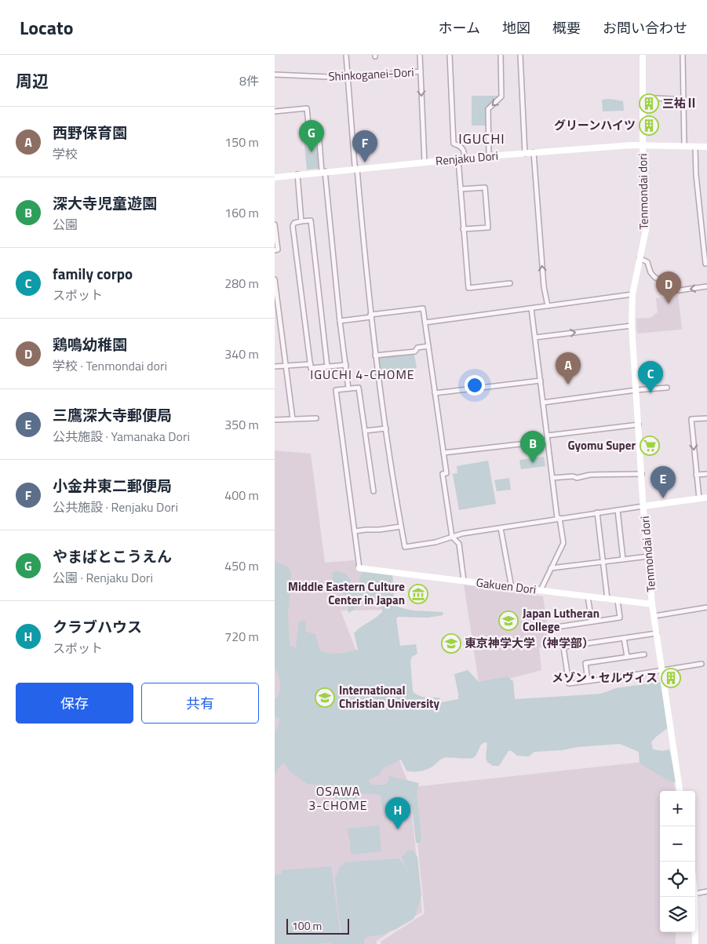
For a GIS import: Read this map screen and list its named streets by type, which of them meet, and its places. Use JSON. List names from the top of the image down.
{
  "streets": {
    "main road": ["Renjaku Dori", "Tenmondai dori", "Gakuen Dori"],
    "street": ["Shinkoganei-Dori"]
  },
  "crossings": [
    ["Renjaku Dori", "Tenmondai dori"],
    ["Tenmondai dori", "Gakuen Dori"]
  ],
  "districts": ["IGUCHI", "IGUCHI 4-CHOME", "OSAWA 3-CHOME"],
  "places": {
    "building": ["三祐Ⅱ", "グリーンハイツ", "メゾン・セルヴィス"],
    "supermarket": ["Gyomu Super"],
    "museum": ["Middle Eastern Culture Center in Japan"],
    "school or university": ["Japan Lutheran College", "東京神学大学（神学部）", "International Christian University"]
  },
  "scale_bar": "100 m",
  "page": {
    "header": "Locato",
    "nav": [
      "ホーム",
      "地図",
      "概要",
      "お問い合わせ"
    ],
    "heading": ["周辺", "8件"],
    "list": [
      {
        "mark": "A",
        "name": "西野保育園",
        "note": "学校",
        "value": "150 m"
      },
      {
        "mark": "B",
        "name": "深大寺児童遊園",
        "note": "公園",
        "value": "160 m"
      },
      {
        "mark": "C",
        "name": "family corpo",
        "note": "スポット",
        "value": "280 m"
      },
      {
        "mark": "D",
        "name": "鶏鳴幼稚園",
        "note": "学校 · Tenmondai dori",
        "value": "340 m"
      },
      {
        "mark": "E",
        "name": "三鷹深大寺郵便局",
        "note": "公共施設 · Yamanaka Dori",
        "value": "350 m"
      },
      {
        "mark": "F",
        "name": "小金井東二郵便局",
        "note": "公共施設 · Renjaku Dori",
        "value": "400 m"
      },
      {
        "mark": "G",
        "name": "やまばとこうえん",
        "note": "公園 · Renjaku Dori",
        "value": "450 m"
      },
      {
        "mark": "H",
        "name": "クラブハウス",
        "note": "スポット",
        "value": "720 m"
      }
    ],
    "pins": [
      "G",
      "F",
      "D",
      "A",
      "C",
      "B",
      "E",
      "H"
    ],
    "buttons": ["保存", "共有"],
    "map_buttons": ["+", "−"],
    "scale": "100 m"
  }
}
